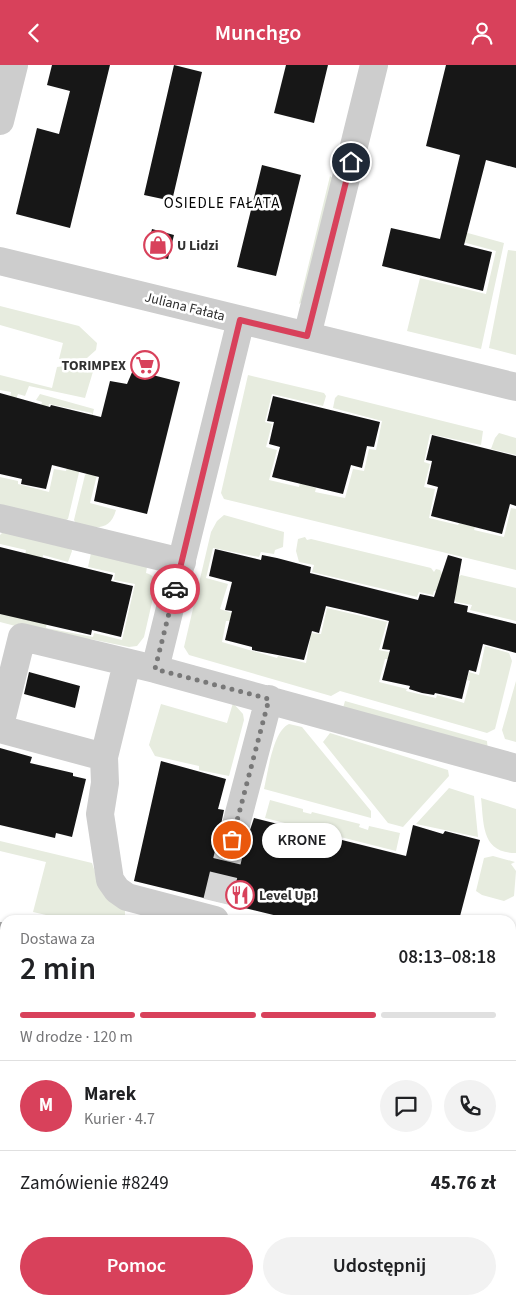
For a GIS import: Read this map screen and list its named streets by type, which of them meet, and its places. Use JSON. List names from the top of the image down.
{
  "streets": {
    "street": ["Juliana Fałata"]
  },
  "districts": ["OSIEDLE FAŁATA"],
  "places": {
    "shop": ["U Lidzi"],
    "supermarket": ["TORIMPEX"],
    "other": ["KRONE"],
    "restaurant": ["Level Up!"]
  },
  "page": {
    "header": "Munchgo",
    "bubble": "KRONE",
    "heading": ["2 min", "Dostawa za", "08:13–08:18"],
    "panel": [
      "Marek",
      "Kurier · 4.7",
      "Zamówienie #8249",
      "45.76 zł"
    ],
    "bar": "W drodze · 120 m",
    "round": "M",
    "buttons": ["Pomoc", "Udostępnij"]
  }
}
